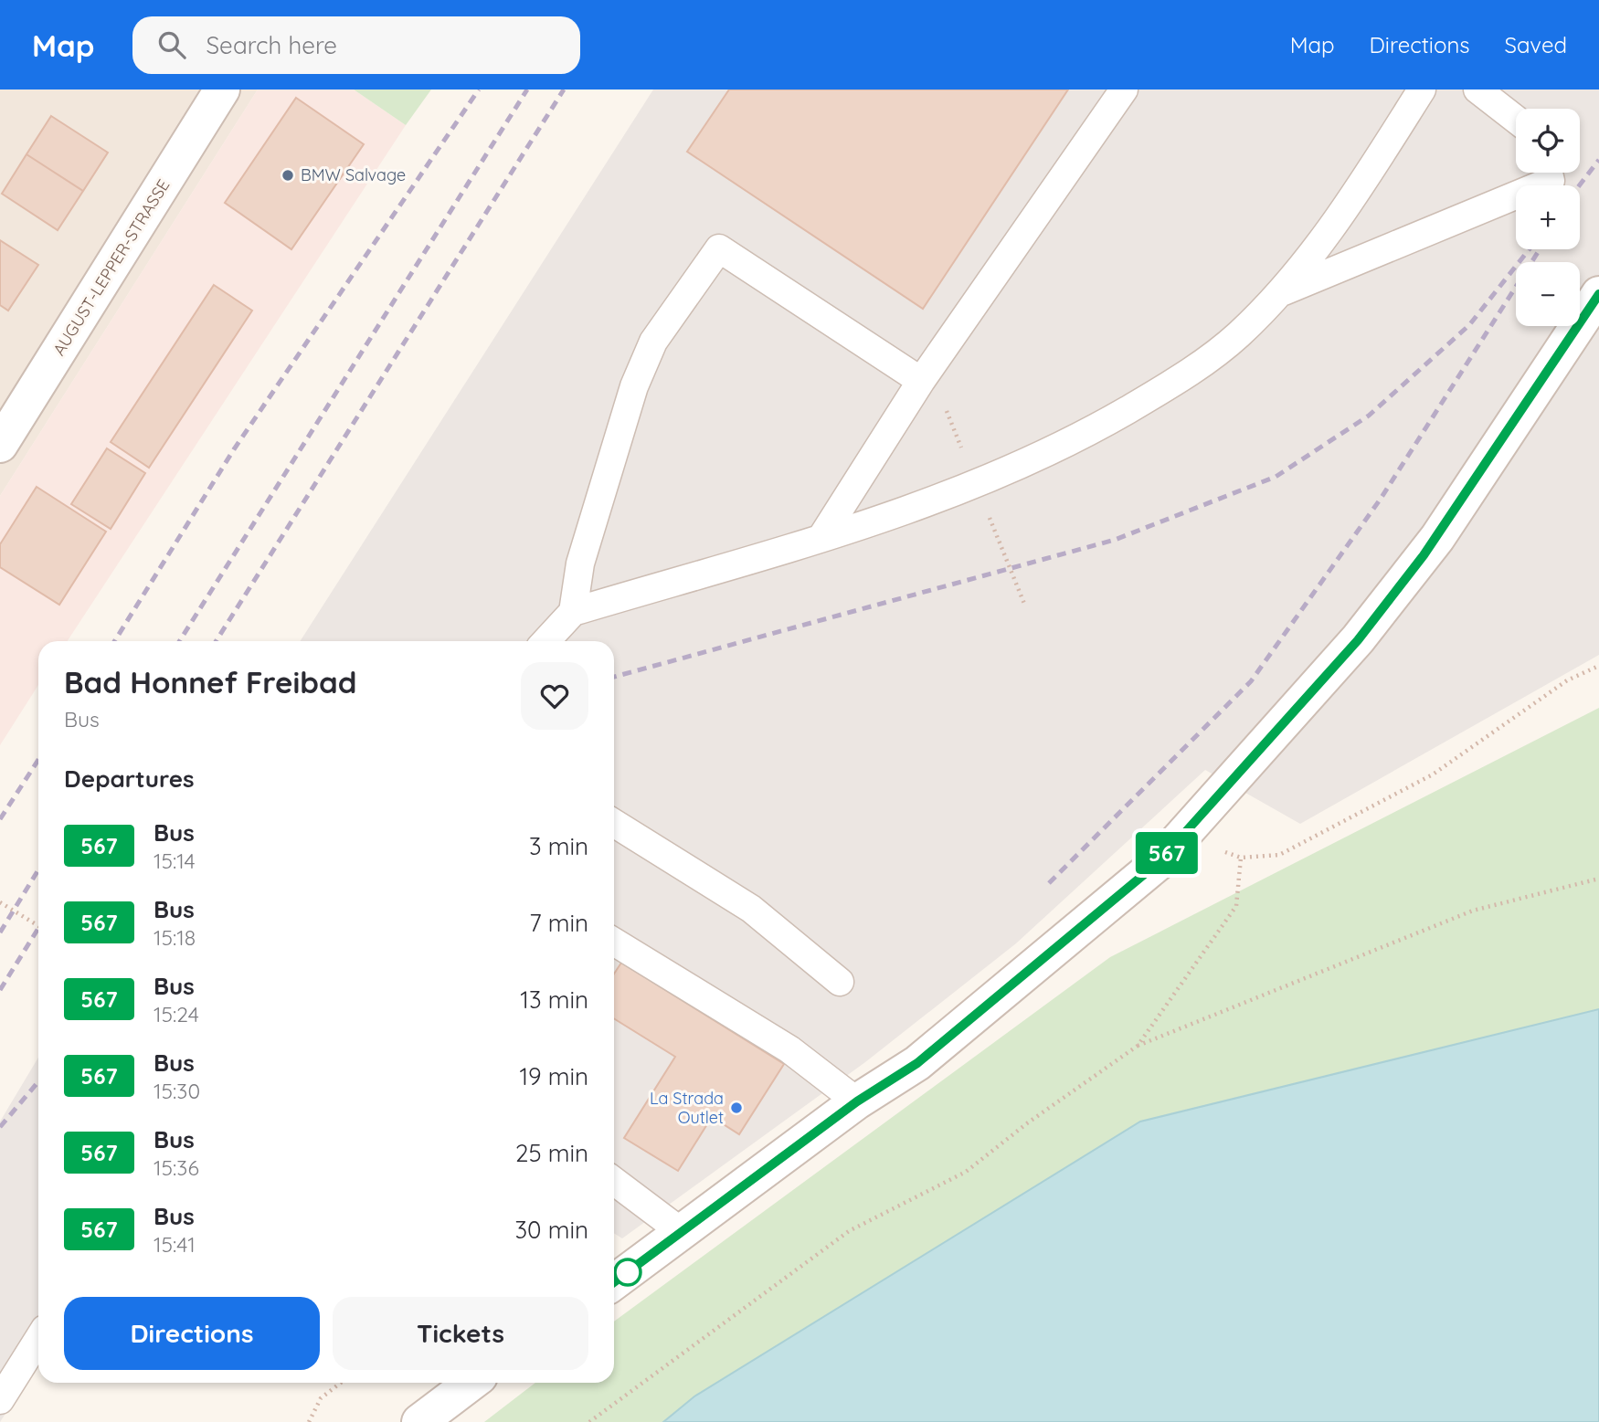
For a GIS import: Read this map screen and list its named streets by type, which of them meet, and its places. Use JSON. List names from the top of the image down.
{
  "streets": {
    "street": ["AUGUST-LEPPER-STRASSE"]
  },
  "places": ["BMW Salvage", "La Strada Outlet"],
  "lines": ["bus line 567"],
  "page": {
    "header": "Map",
    "search": "Search here",
    "nav": ["Map", "Directions", "Saved"],
    "on_map": "567",
    "map_buttons": ["+", "−"],
    "heading": [
      ["Bad Honnef Freibad", "Bus"],
      "Departures"
    ],
    "list": [
      {
        "mark": "567",
        "name": "Bus",
        "note": "15:14",
        "value": "3 min"
      },
      {
        "mark": "567",
        "name": "Bus",
        "note": "15:18",
        "value": "7 min"
      },
      {
        "mark": "567",
        "name": "Bus",
        "note": "15:24",
        "value": "13 min"
      },
      {
        "mark": "567",
        "name": "Bus",
        "note": "15:30",
        "value": "19 min"
      },
      {
        "mark": "567",
        "name": "Bus",
        "note": "15:36",
        "value": "25 min"
      },
      {
        "mark": "567",
        "name": "Bus",
        "note": "15:41",
        "value": "30 min"
      }
    ],
    "buttons": ["Directions", "Tickets"]
  }
}
